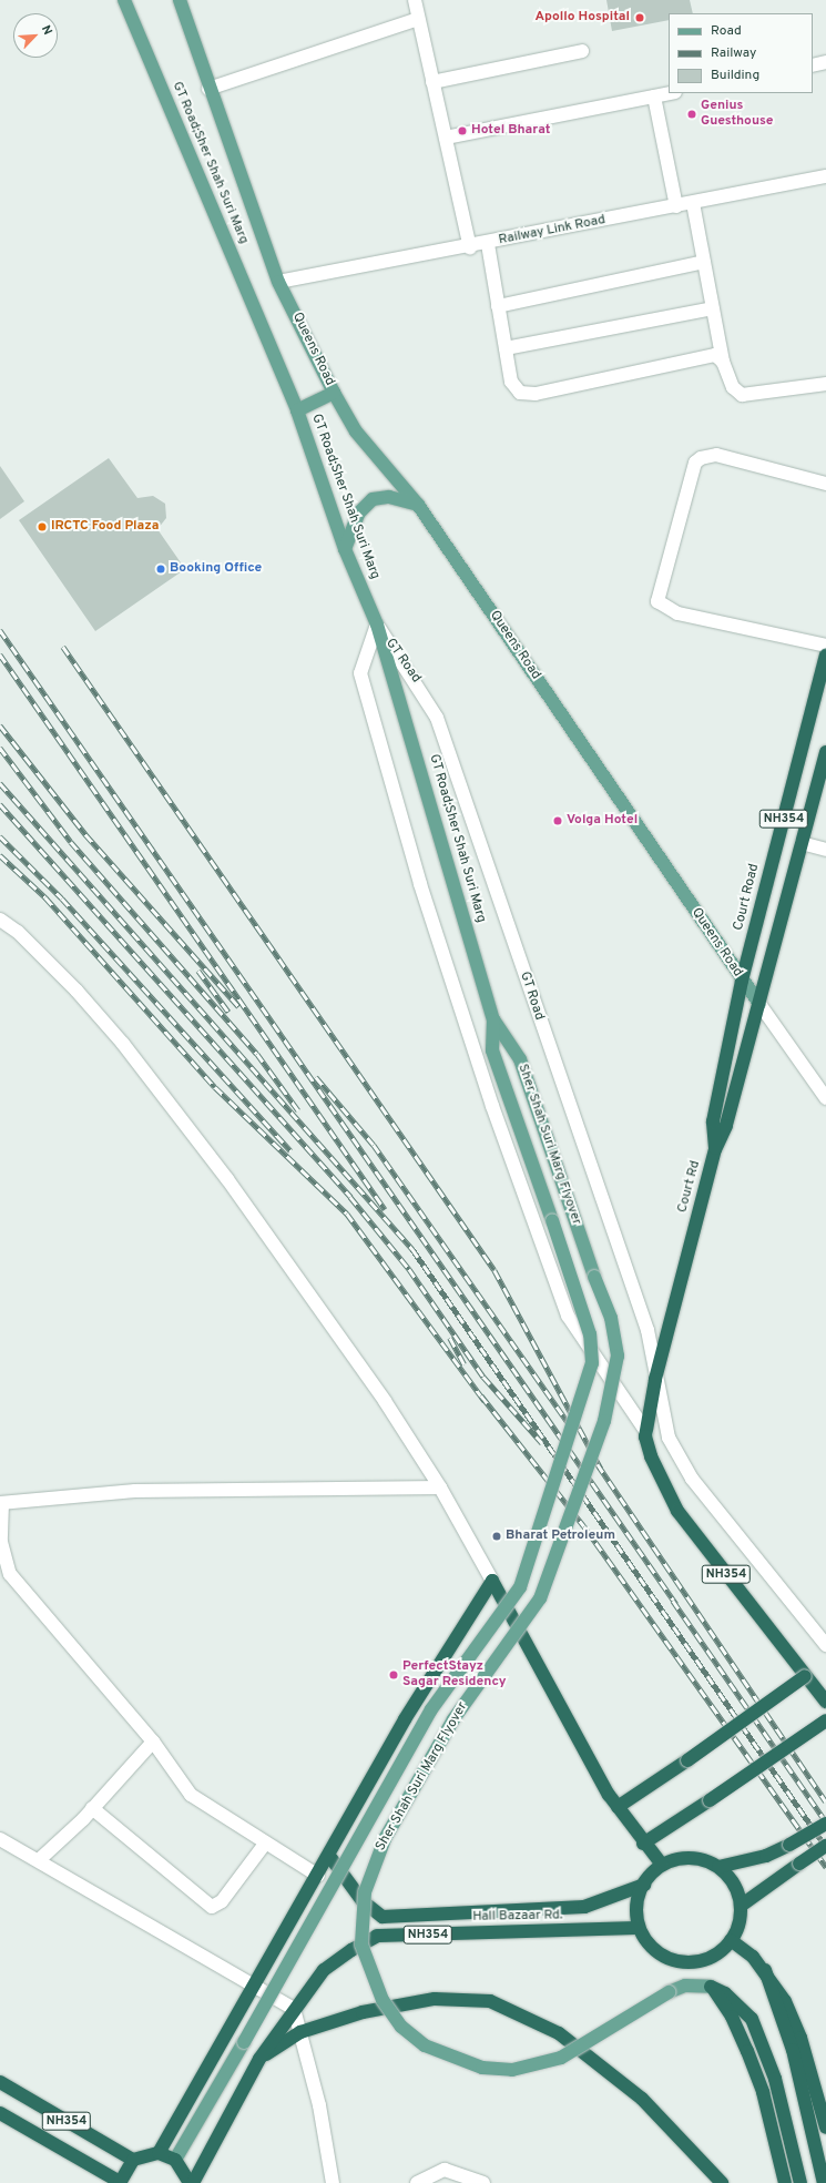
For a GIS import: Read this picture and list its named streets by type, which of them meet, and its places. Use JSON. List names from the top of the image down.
{
  "streets": {
    "highway": [
      "NH354",
      "Court Road",
      "Court Rd",
      "Hall Bazaar Rd."
    ],
    "main road": ["GT Road;Sher Shah Suri Marg", "Queens Road", "Sher Shah Suri Marg Flyover"],
    "street": ["Railway Link Road", "GT Road"]
  },
  "crossings": [
    ["GT Road;Sher Shah Suri Marg", "Railway Link Road"],
    ["GT Road;Sher Shah Suri Marg", "Queens Road"],
    ["GT Road;Sher Shah Suri Marg", "GT Road"],
    ["GT Road;Sher Shah Suri Marg", "Sher Shah Suri Marg Flyover"],
    ["Railway Link Road", "Queens Road"],
    ["Queens Road", "NH354"],
    ["Queens Road", "Court Road"],
    ["Queens Road", "Court Rd"],
    ["GT Road", "NH354"],
    ["GT Road", "Court Rd"],
    ["NH354", "Sher Shah Suri Marg Flyover"],
    ["NH354", "Court Rd"],
    ["NH354", "Hall Bazaar Rd."],
    ["Court Road", "Court Rd"]
  ],
  "places": [
    "Apollo Hospital",
    "Genius Guesthouse",
    "Hotel Bharat",
    "IRCTC Food Plaza",
    "Booking Office",
    "Volga Hotel",
    "Bharat Petroleum",
    "PerfectStayz Sagar Residency"
  ],
  "legend": ["Road", "Railway", "Building"],
  "north": "top right"
}
